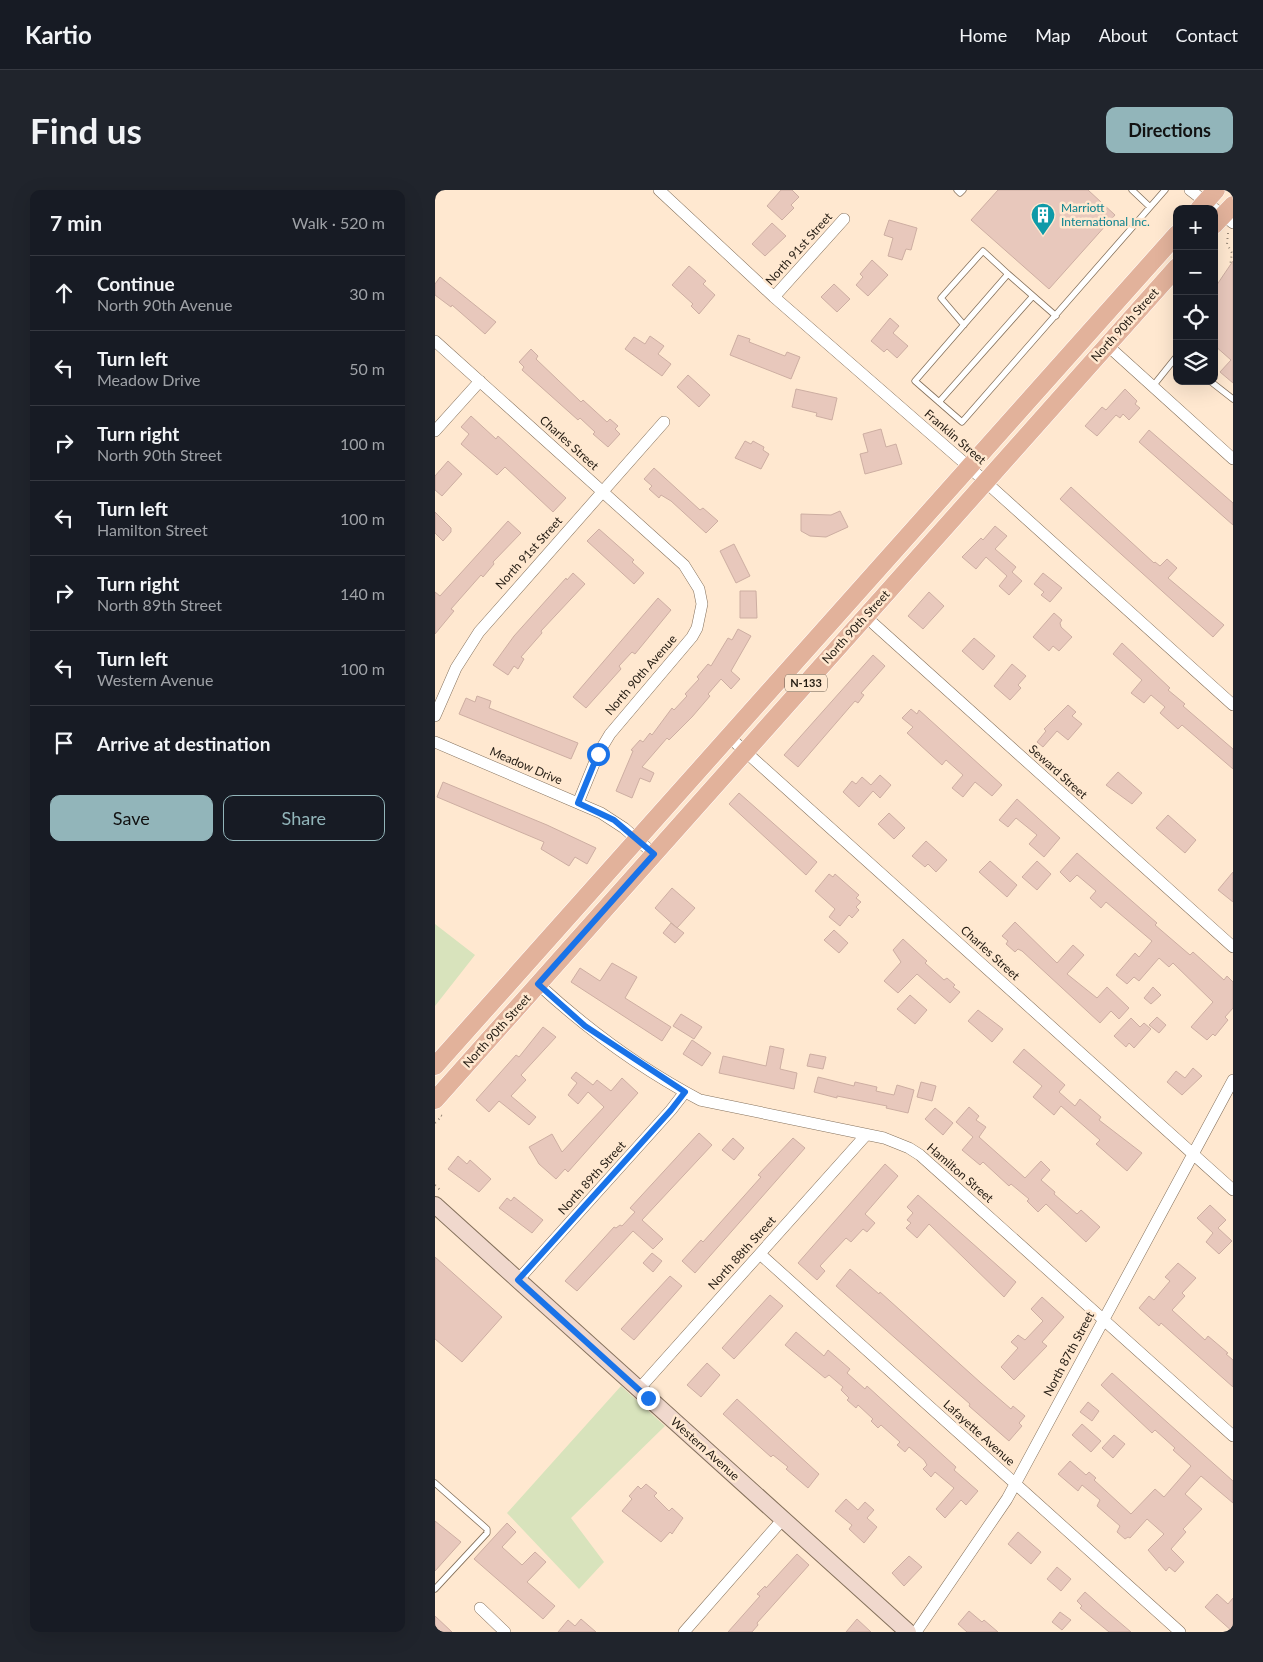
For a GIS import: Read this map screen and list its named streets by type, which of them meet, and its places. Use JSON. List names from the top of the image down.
{
  "streets": {
    "main road": ["North 90th Street", "N-133"],
    "street": [
      "North 91st Street",
      "Franklin Street",
      "Charles Street",
      "North 90th Avenue",
      "Meadow Drive",
      "Seward Street",
      "Hamilton Street",
      "North 89th Street",
      "North 88th Street",
      "North 87th Street",
      "Lafayette Avenue",
      "Western Avenue"
    ]
  },
  "crossings": [
    ["North 91st Street", "Franklin Street"],
    ["North 91st Street", "Charles Street"],
    ["North 90th Street", "Franklin Street"],
    ["North 90th Street", "Charles Street"],
    ["North 90th Street", "Meadow Drive"],
    ["North 90th Street", "Seward Street"],
    ["North 90th Street", "Hamilton Street"],
    ["Charles Street", "North 90th Avenue"],
    ["Charles Street", "North 87th Street"],
    ["North 90th Avenue", "Meadow Drive"],
    ["Hamilton Street", "North 89th Street"],
    ["Hamilton Street", "North 88th Street"],
    ["Hamilton Street", "North 87th Street"],
    ["North 89th Street", "Western Avenue"],
    ["North 88th Street", "Lafayette Avenue"],
    ["North 88th Street", "Western Avenue"],
    ["North 87th Street", "Lafayette Avenue"]
  ],
  "places": {
    "building": ["Marriott International Inc."]
  },
  "page": {
    "header": "Kartio",
    "nav": [
      "Home",
      "Map",
      "About",
      "Contact"
    ],
    "buttons": [
      "Directions",
      ["Save", "Share"]
    ],
    "title": "Find us",
    "heading": ["7 min", "Walk · 520 m"],
    "map_buttons": ["+", "−"],
    "list": [
      ["Continue", "North 90th Avenue", "30 m"],
      ["Turn left", "Meadow Drive", "50 m"],
      ["Turn right", "North 90th Street", "100 m"],
      ["Turn left", "Hamilton Street", "100 m"],
      ["Turn right", "North 89th Street", "140 m"],
      ["Turn left", "Western Avenue", "100 m"],
      "Arrive at destination"
    ]
  }
}
